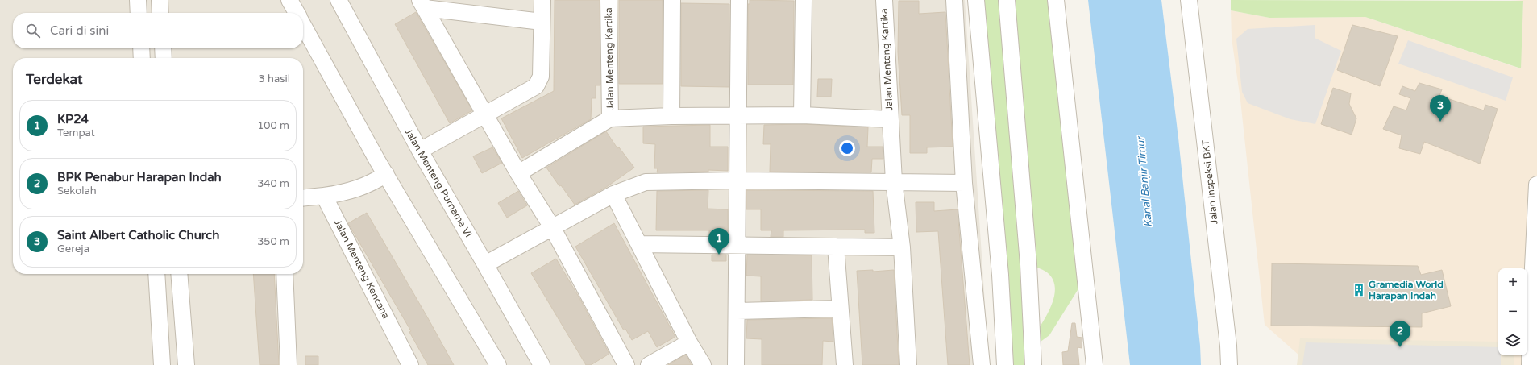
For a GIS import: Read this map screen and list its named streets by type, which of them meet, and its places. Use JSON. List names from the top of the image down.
{
  "streets": {
    "street": [
      "Jalan Menteng Kartika",
      "Jalan Inspeksi BKT",
      "Jalan Menteng Purnama VI",
      "Jalan Menteng Kencana"
    ]
  },
  "water": ["Kanal Banjir Timur"],
  "places": {
    "building": ["Gramedia World Harapan Indah"]
  },
  "page": {
    "search": "Cari di sini",
    "heading": ["Terdekat", "3 hasil"],
    "pins": ["3", "1", "2"],
    "list": [
      {
        "mark": "1",
        "name": "KP24",
        "note": "Tempat",
        "value": "100 m"
      },
      {
        "mark": "2",
        "name": "BPK Penabur Harapan Indah",
        "note": "Sekolah",
        "value": "340 m"
      },
      {
        "mark": "3",
        "name": "Saint Albert Catholic Church",
        "note": "Gereja",
        "value": "350 m"
      }
    ],
    "map_buttons": ["+", "−"]
  }
}
